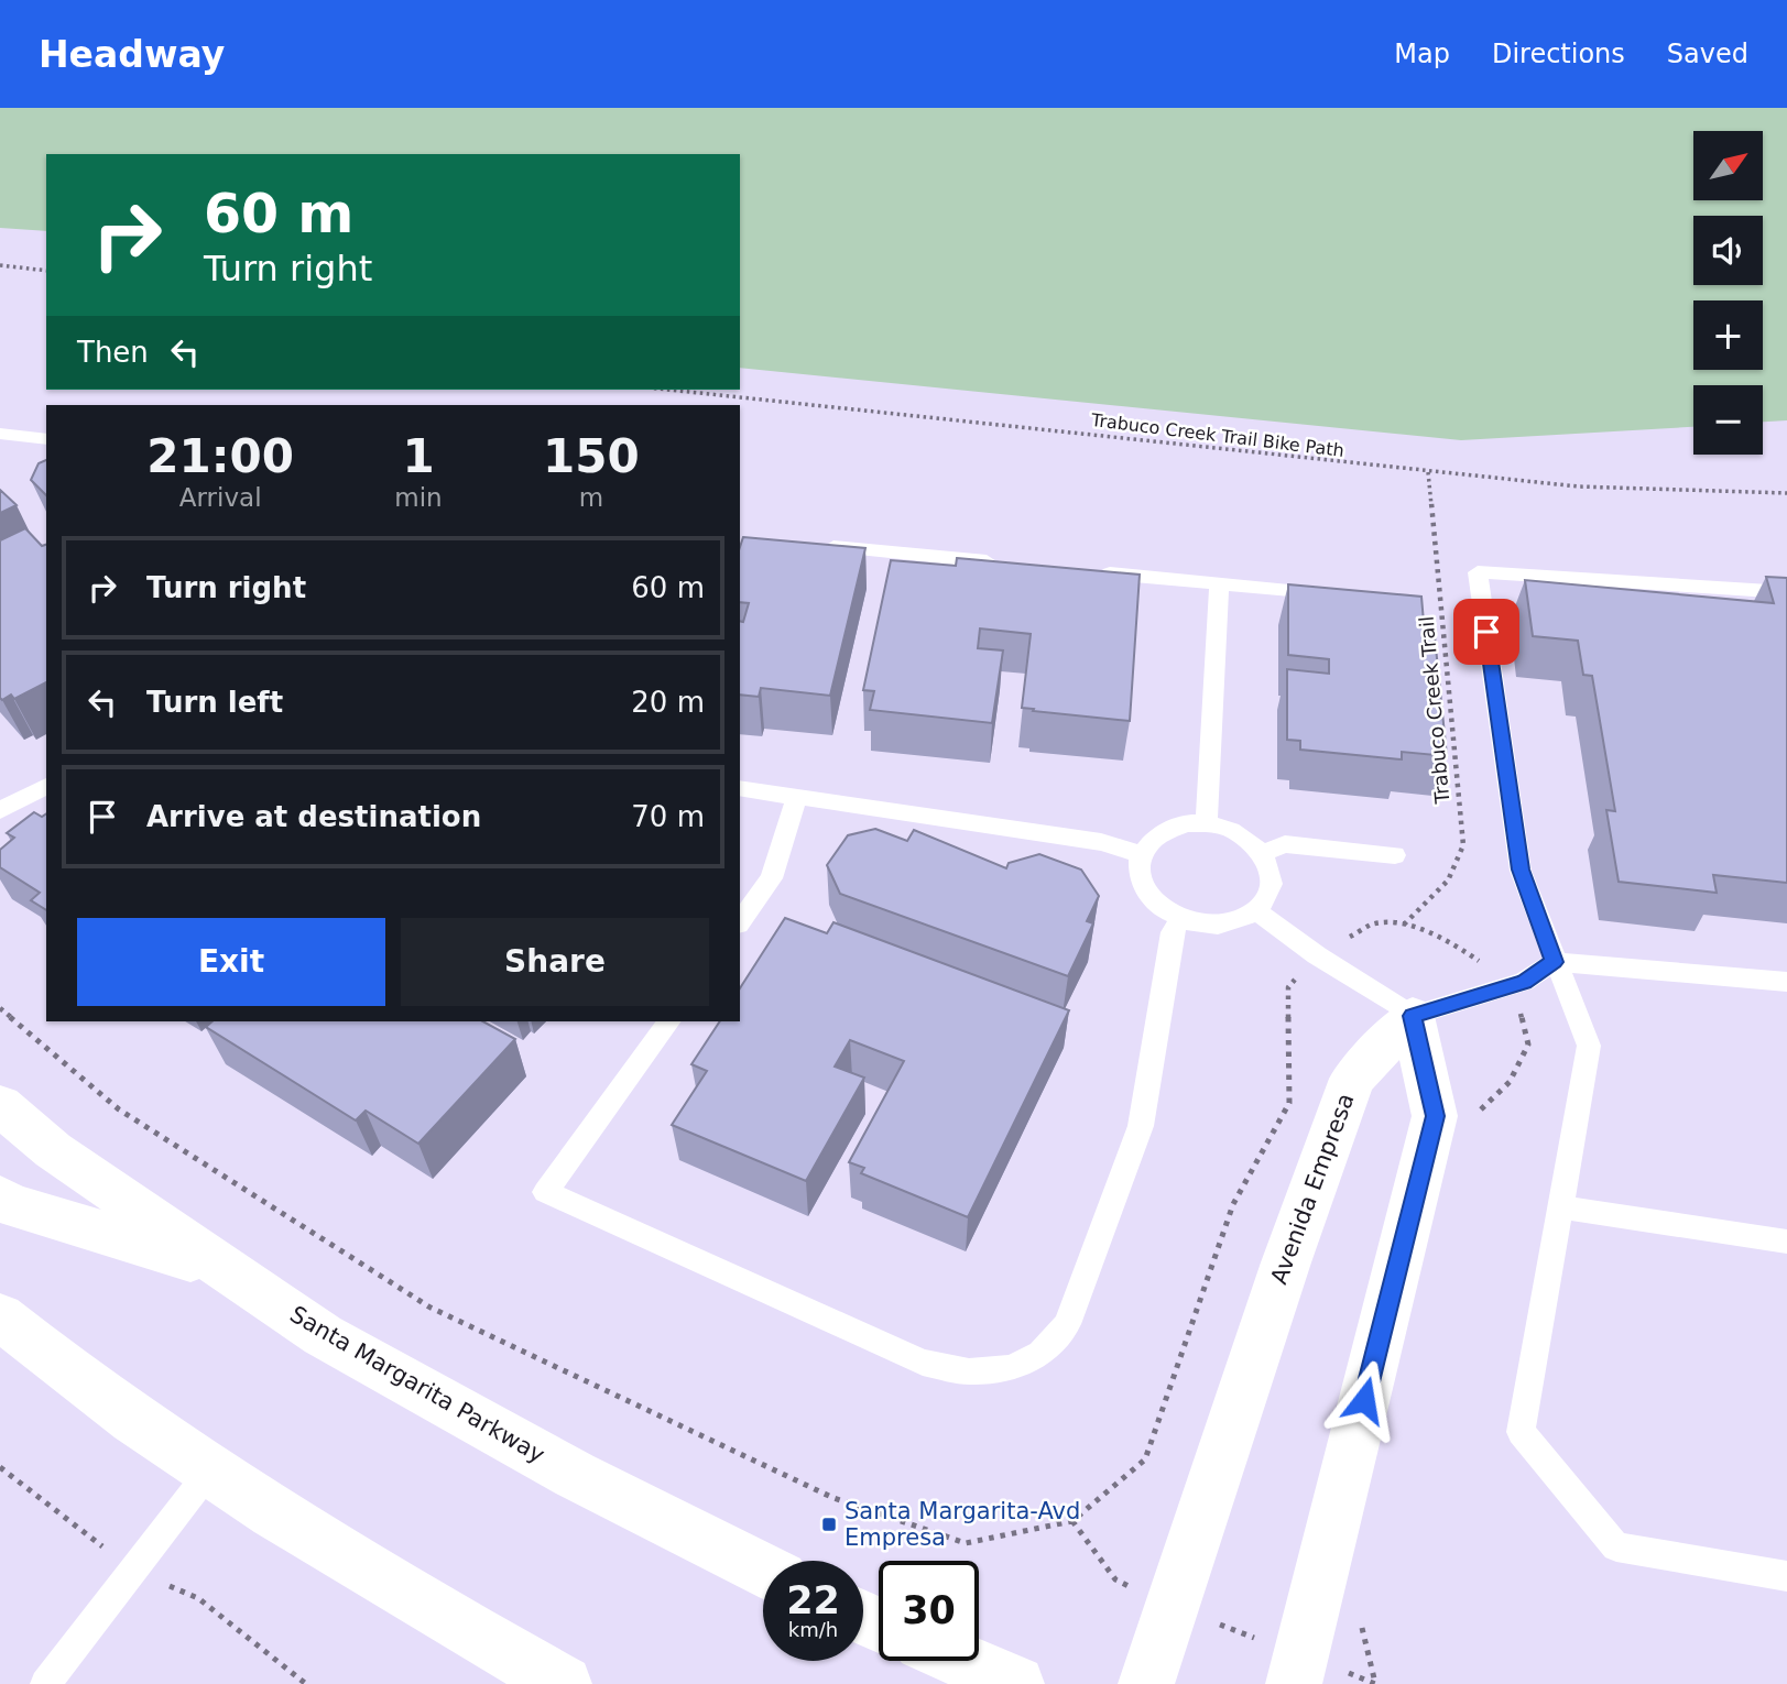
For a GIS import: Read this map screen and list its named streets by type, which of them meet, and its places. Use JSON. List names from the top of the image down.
{
  "streets": {
    "main road": ["Avenida Empresa", "Santa Margarita Parkway"],
    "path": ["Trabuco Creek Trail Bike Path", "Trabuco Creek Trail"]
  },
  "crossings": [
    ["Trabuco Creek Trail Bike Path", "Trabuco Creek Trail"]
  ],
  "places": {
    "transit": ["Santa Margarita-Avd Empresa"]
  },
  "north": "top right",
  "page": {
    "header": "Headway",
    "nav": ["Map", "Directions", "Saved"],
    "map_buttons": ["+", "−"],
    "turn": ["60 m", "Turn right"],
    "then": "Then",
    "eta": [
      "21:00",
      "Arrival",
      "1",
      "min",
      "150",
      "m"
    ],
    "list": [
      {
        "name": "Turn right",
        "value": "60 m"
      },
      {
        "name": "Turn left",
        "value": "20 m"
      },
      {
        "name": "Arrive at destination",
        "value": "70 m"
      }
    ],
    "buttons": ["Exit", "Share"],
    "speed": "22 km/h",
    "limit": "30"
  }
}
